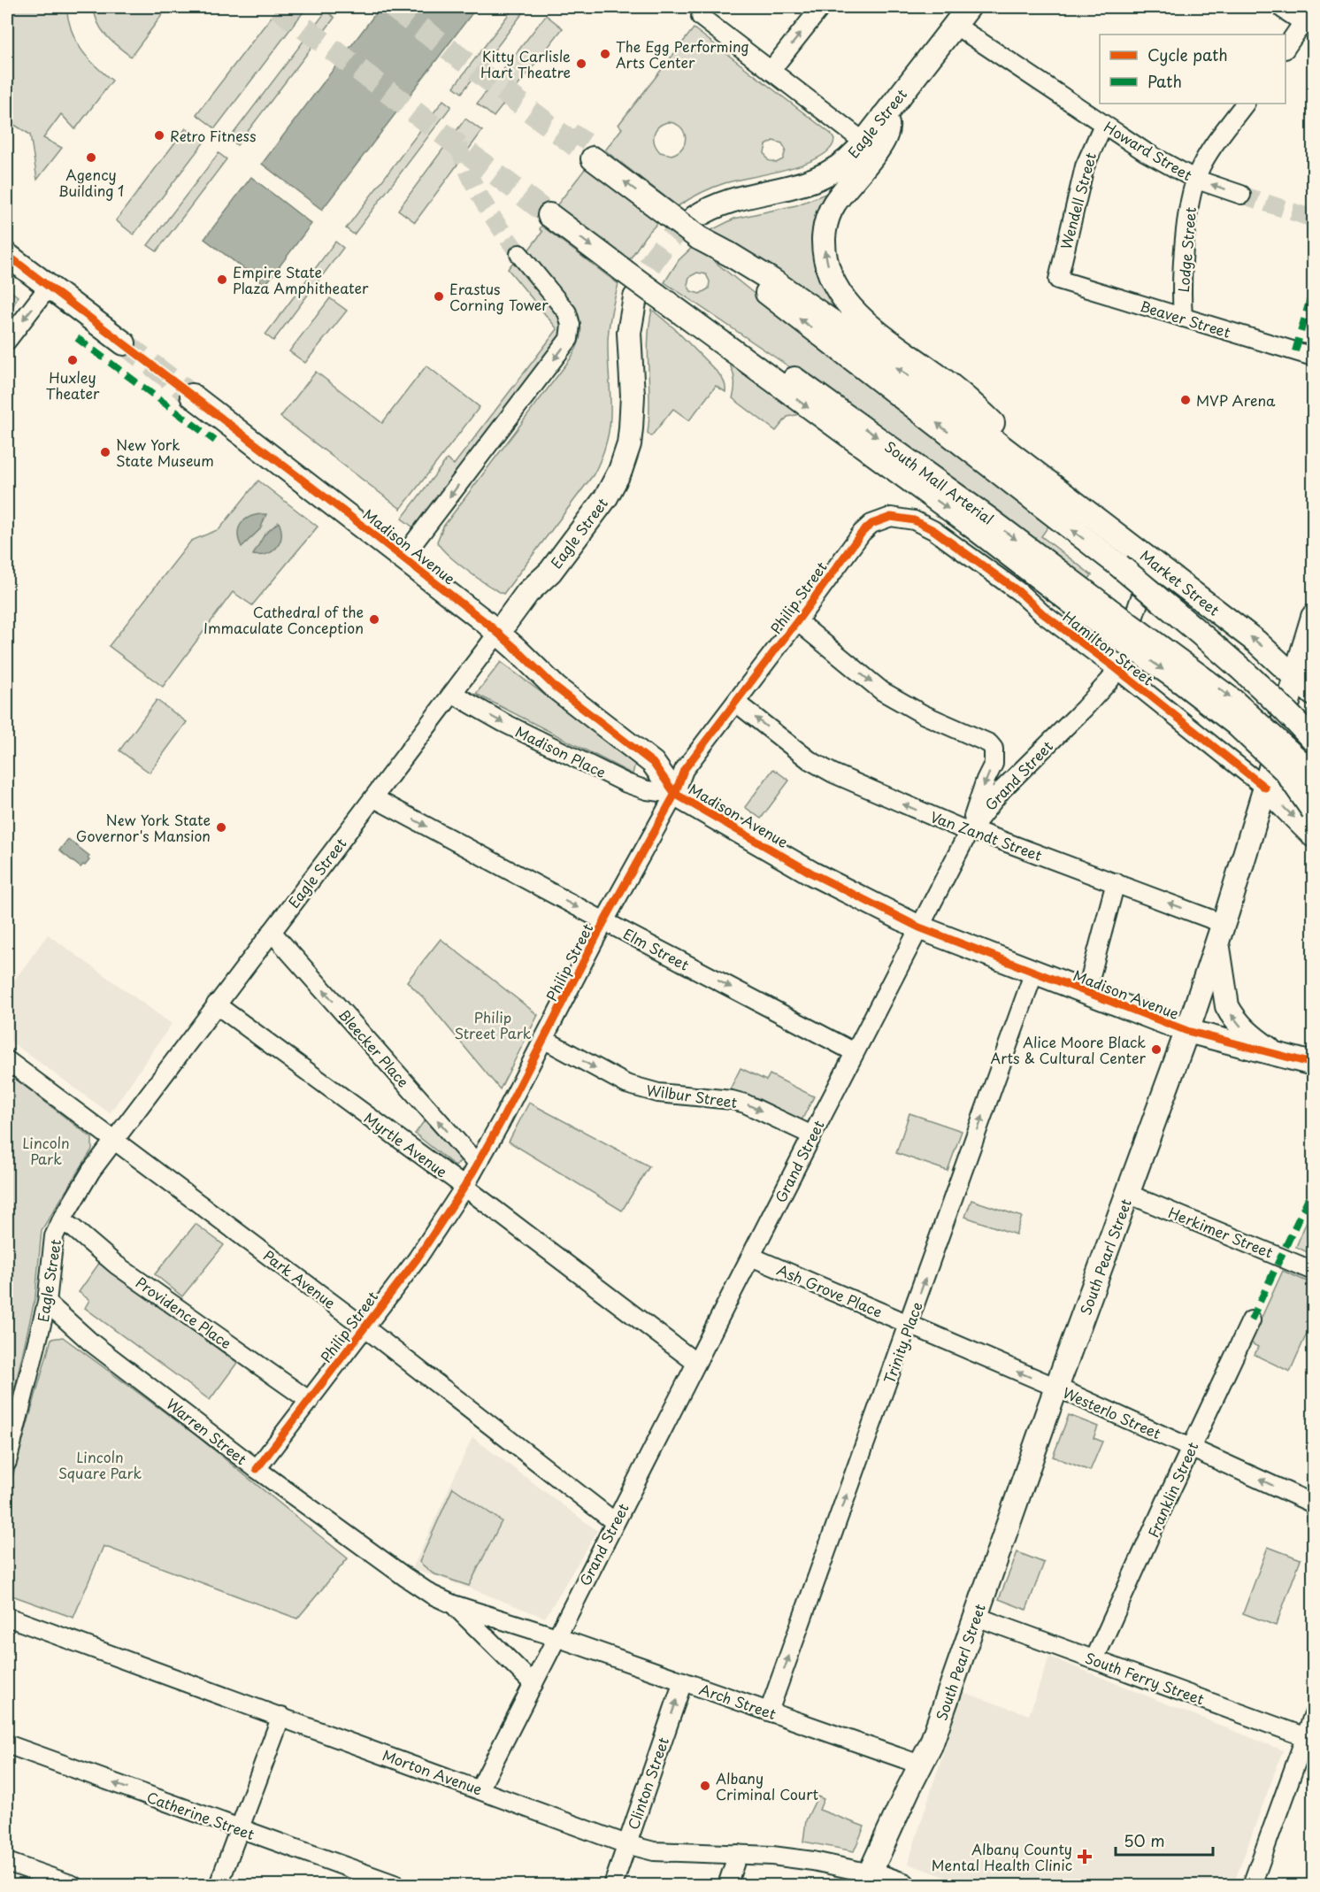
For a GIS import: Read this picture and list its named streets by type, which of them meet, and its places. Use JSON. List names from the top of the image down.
{
  "streets": {
    "main road": [
      "Eagle Street",
      "Madison Avenue",
      "Market Street",
      "South Pearl Street"
    ],
    "street": [
      "Howard Street",
      "Wendell Street",
      "Lodge Street",
      "Beaver Street",
      "Philip Street",
      "Hamilton Street",
      "Madison Place",
      "Grand Street",
      "Van Zandt Street",
      "Elm Street",
      "Bleecker Place",
      "Wilbur Street",
      "Myrtle Avenue",
      "Herkimer Street",
      "Park Avenue",
      "Ash Grove Place",
      "Providence Place",
      "Trinity Place",
      "Westerlo Street",
      "Warren Street",
      "Franklin Street",
      "South Ferry Street",
      "Arch Street",
      "Morton Avenue",
      "Clinton Street",
      "Catherine Street"
    ]
  },
  "crossings": [
    ["Eagle Street", "Howard Street"],
    ["Eagle Street", "Madison Avenue"],
    ["Eagle Street", "Madison Place"],
    ["Eagle Street", "Elm Street"],
    ["Eagle Street", "Bleecker Place"],
    ["Eagle Street", "Myrtle Avenue"],
    ["Eagle Street", "Park Avenue"],
    ["Eagle Street", "Providence Place"],
    ["Eagle Street", "Warren Street"],
    ["Howard Street", "Wendell Street"],
    ["Howard Street", "Lodge Street"],
    ["Wendell Street", "Beaver Street"],
    ["Lodge Street", "Beaver Street"],
    ["Madison Avenue", "Philip Street"],
    ["Madison Avenue", "Madison Place"],
    ["Madison Avenue", "Grand Street"],
    ["Madison Avenue", "South Pearl Street"],
    ["Madison Avenue", "Trinity Place"],
    ["Market Street", "Grand Street"],
    ["Market Street", "South Pearl Street"],
    ["Philip Street", "Hamilton Street"],
    ["Philip Street", "Madison Place"],
    ["Philip Street", "Van Zandt Street"],
    ["Philip Street", "Elm Street"],
    ["Philip Street", "Bleecker Place"],
    ["Philip Street", "Wilbur Street"],
    ["Philip Street", "Myrtle Avenue"],
    ["Philip Street", "Park Avenue"],
    ["Philip Street", "Providence Place"],
    ["Philip Street", "Warren Street"],
    ["Hamilton Street", "Grand Street"],
    ["Hamilton Street", "South Pearl Street"],
    ["Grand Street", "Van Zandt Street"],
    ["Grand Street", "Elm Street"],
    ["Grand Street", "Wilbur Street"],
    ["Grand Street", "Myrtle Avenue"],
    ["Grand Street", "Park Avenue"],
    ["Grand Street", "Ash Grove Place"],
    ["Grand Street", "Warren Street"],
    ["Grand Street", "Arch Street"],
    ["Grand Street", "Morton Avenue"],
    ["Van Zandt Street", "South Pearl Street"],
    ["Herkimer Street", "South Pearl Street"],
    ["South Pearl Street", "Westerlo Street"],
    ["South Pearl Street", "South Ferry Street"],
    ["South Pearl Street", "Arch Street"],
    ["South Pearl Street", "Morton Avenue"],
    ["Ash Grove Place", "Trinity Place"],
    ["Ash Grove Place", "Westerlo Street"],
    ["Trinity Place", "Westerlo Street"],
    ["Trinity Place", "Arch Street"],
    ["Westerlo Street", "Franklin Street"],
    ["Warren Street", "Arch Street"],
    ["Franklin Street", "South Ferry Street"],
    ["Arch Street", "Clinton Street"],
    ["Morton Avenue", "Clinton Street"]
  ],
  "one_way": [
    "Madison Place",
    "Van Zandt Street",
    "Elm Street",
    "Bleecker Place",
    "Wilbur Street",
    "Trinity Place",
    "Westerlo Street",
    "Clinton Street",
    "Catherine Street"
  ],
  "parks": ["Philip Street Park", "Lincoln Park", "Lincoln Square Park"],
  "places": {
    "other": [
      "The Egg Performing Arts Center",
      "Kitty Carlisle Hart Theatre",
      "Retro Fitness",
      "Agency Building 1",
      "Empire State Plaza Amphitheater",
      "Erastus Corning Tower",
      "Huxley Theater",
      "MVP Arena",
      "New York State Museum",
      "Cathedral of the Immaculate Conception",
      "New York State Governor's Mansion",
      "Alice Moore Black Arts & Cultural Center",
      "Albany Criminal Court"
    ],
    "health": ["Albany County Mental Health Clinic"]
  },
  "legend": ["Cycle path", "Path"],
  "scale_bar": "50 m"
}
